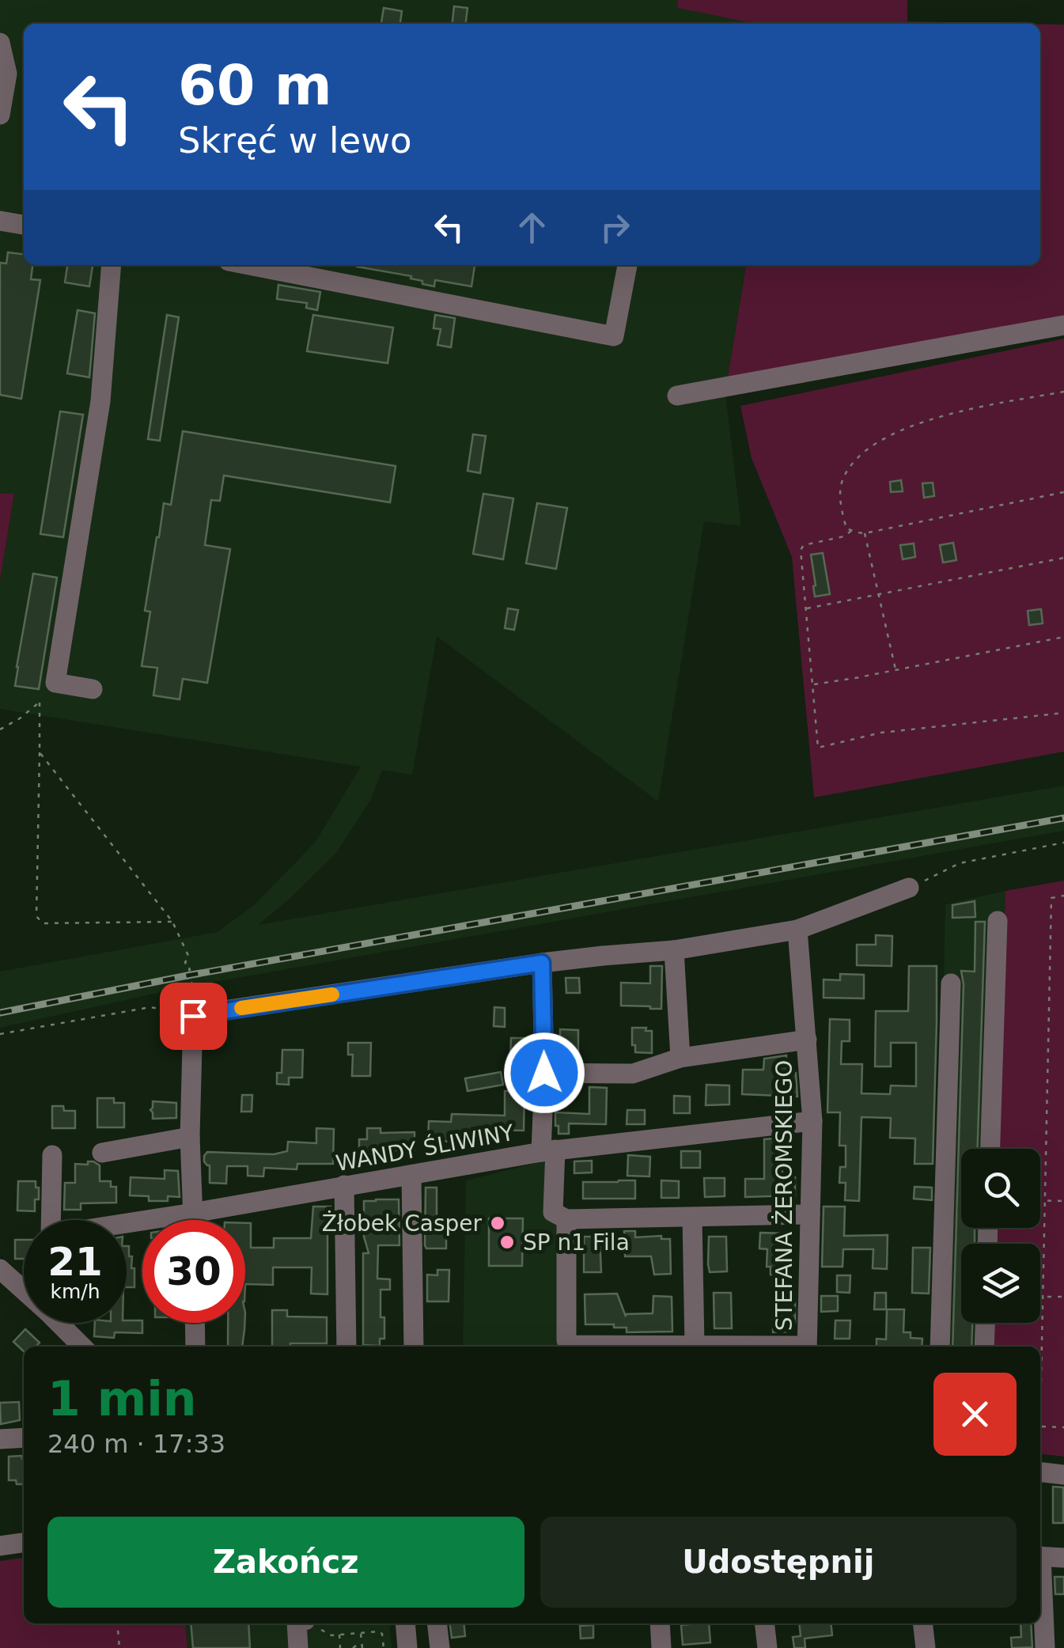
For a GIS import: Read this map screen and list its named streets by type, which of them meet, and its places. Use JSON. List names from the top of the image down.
{
  "streets": {
    "street": ["WANDY ŚLIWINY", "STEFANA ŻEROMSKIEGO"]
  },
  "crossings": [
    ["WANDY ŚLIWINY", "STEFANA ŻEROMSKIEGO"]
  ],
  "places": ["Żłobek Casper", "SP n1 Fila"],
  "page": {
    "turn": ["60 m", "Skręć w lewo"],
    "speed": "21 km/h",
    "limit": "30",
    "heading": ["1 min", "240 m · 17:33"],
    "buttons": ["Zakończ", "Udostępnij"]
  }
}
